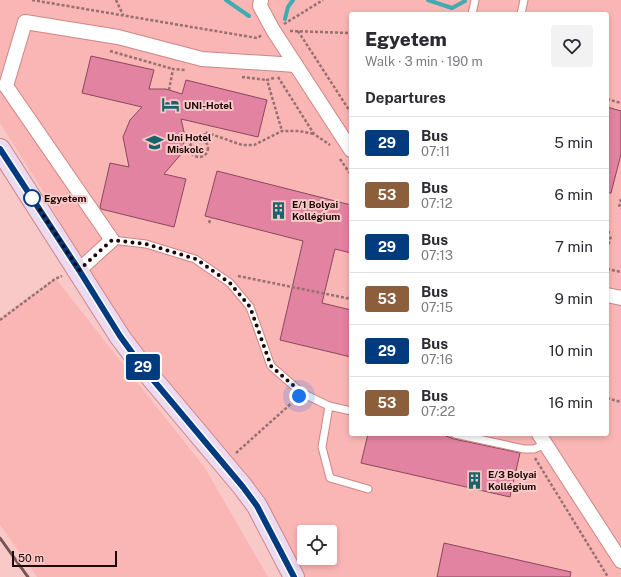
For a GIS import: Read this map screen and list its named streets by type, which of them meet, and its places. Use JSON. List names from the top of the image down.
{
  "places": {
    "hotel": ["UNI-Hotel"],
    "school or university": ["Uni Hotel Miskolc"],
    "other": ["Egyetem"],
    "building": ["E/1 Bolyai Kollégium", "E/3 Bolyai Kollégium"]
  },
  "lines": ["bus line 29"],
  "scale_bar": "50 m",
  "page": {
    "on_map": "29",
    "heading": [
      ["Egyetem", "Walk · 3 min · 190 m"],
      "Departures"
    ],
    "list": [
      {
        "mark": "29",
        "name": "Bus",
        "note": "07:11",
        "value": "5 min"
      },
      {
        "mark": "53",
        "name": "Bus",
        "note": "07:12",
        "value": "6 min"
      },
      {
        "mark": "29",
        "name": "Bus",
        "note": "07:13",
        "value": "7 min"
      },
      {
        "mark": "53",
        "name": "Bus",
        "note": "07:15",
        "value": "9 min"
      },
      {
        "mark": "29",
        "name": "Bus",
        "note": "07:16",
        "value": "10 min"
      },
      {
        "mark": "53",
        "name": "Bus",
        "note": "07:22",
        "value": "16 min"
      }
    ],
    "scale": "50 m"
  }
}
